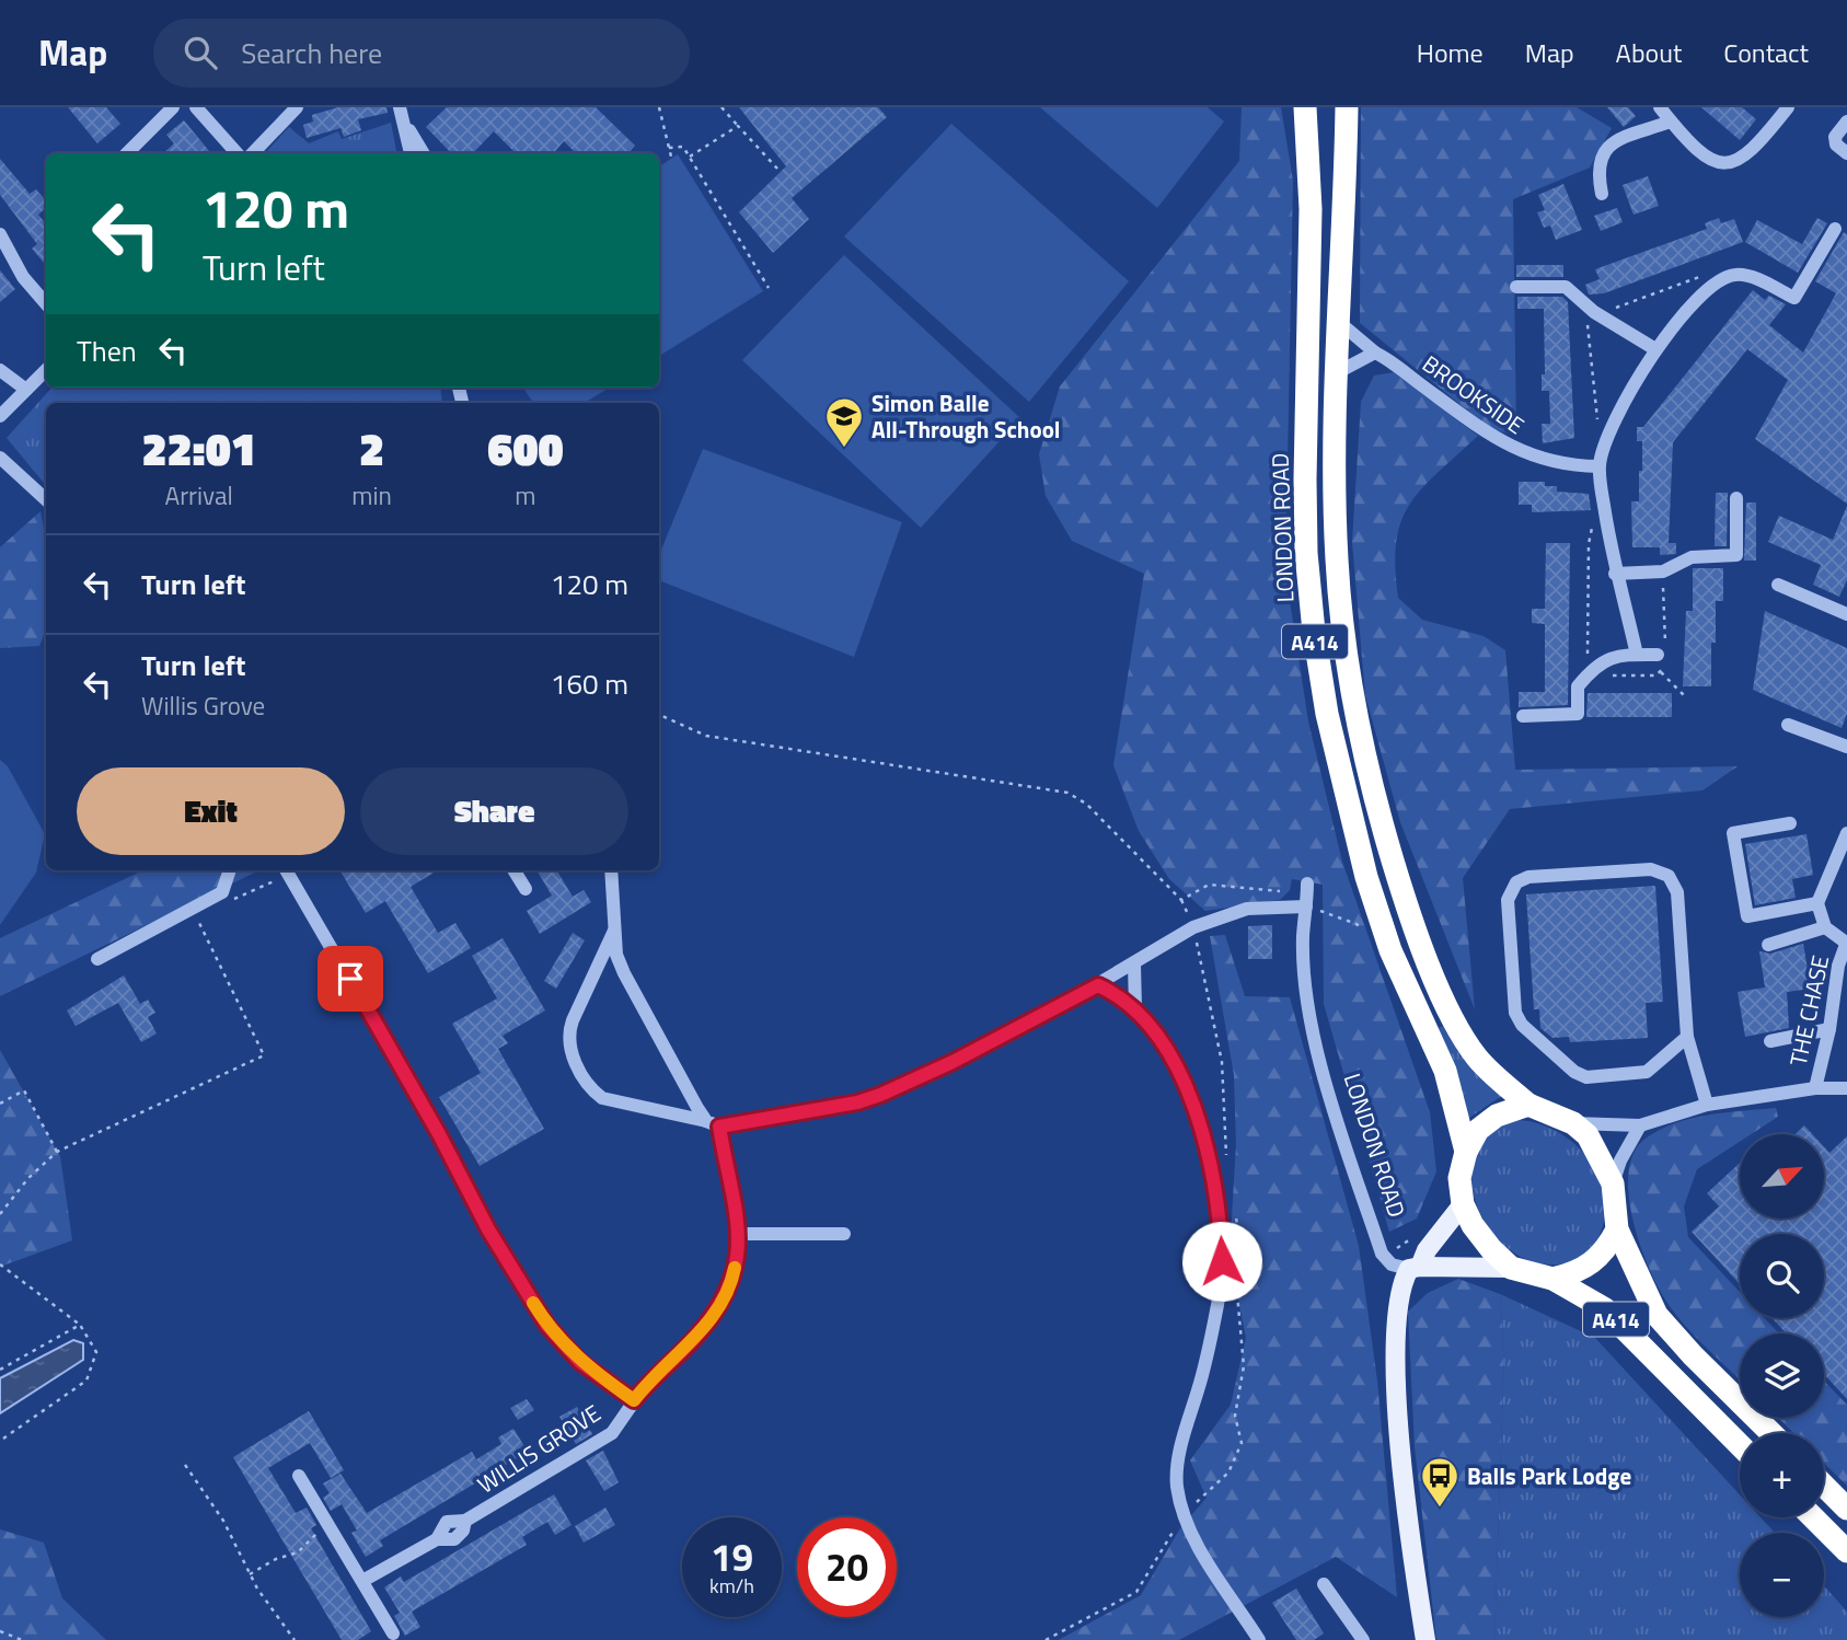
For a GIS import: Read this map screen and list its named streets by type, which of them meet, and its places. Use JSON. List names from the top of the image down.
{
  "streets": {
    "highway": ["LONDON ROAD", "A414"],
    "street": ["BROOKSIDE", "THE CHASE", "WILLIS GROVE"]
  },
  "crossings": [
    ["BROOKSIDE", "A414"],
    ["LONDON ROAD", "A414"]
  ],
  "places": {
    "school or university": ["Simon Balle All-Through School"],
    "bus stop": ["Balls Park Lodge"]
  },
  "north": "top right",
  "page": {
    "header": "Map",
    "search": "Search here",
    "nav": [
      "Home",
      "Map",
      "About",
      "Contact"
    ],
    "turn": ["120 m", "Turn left"],
    "then": "Then",
    "eta": [
      "22:01",
      "Arrival",
      "2",
      "min",
      "600",
      "m"
    ],
    "list": [
      {
        "name": "Turn left",
        "value": "120 m"
      },
      {
        "name": "Turn left",
        "note": "Willis Grove",
        "value": "160 m"
      }
    ],
    "buttons": ["Exit", "Share"],
    "map_buttons": ["+", "−"],
    "speed": "19 km/h",
    "limit": "20"
  }
}
